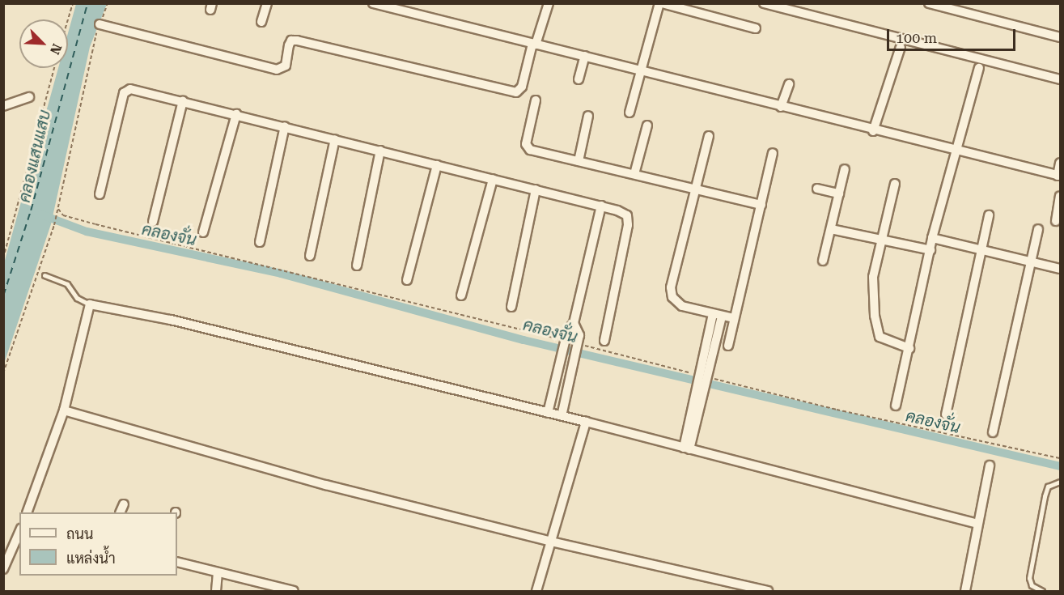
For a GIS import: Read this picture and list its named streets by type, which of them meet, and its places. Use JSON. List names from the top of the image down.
{
  "water": ["คลองแสนแสบ", "คลองจั่น"],
  "legend": ["ถนน", "แหล่งน้ำ"],
  "scale_bar": "100 m",
  "north": "bottom right"
}
